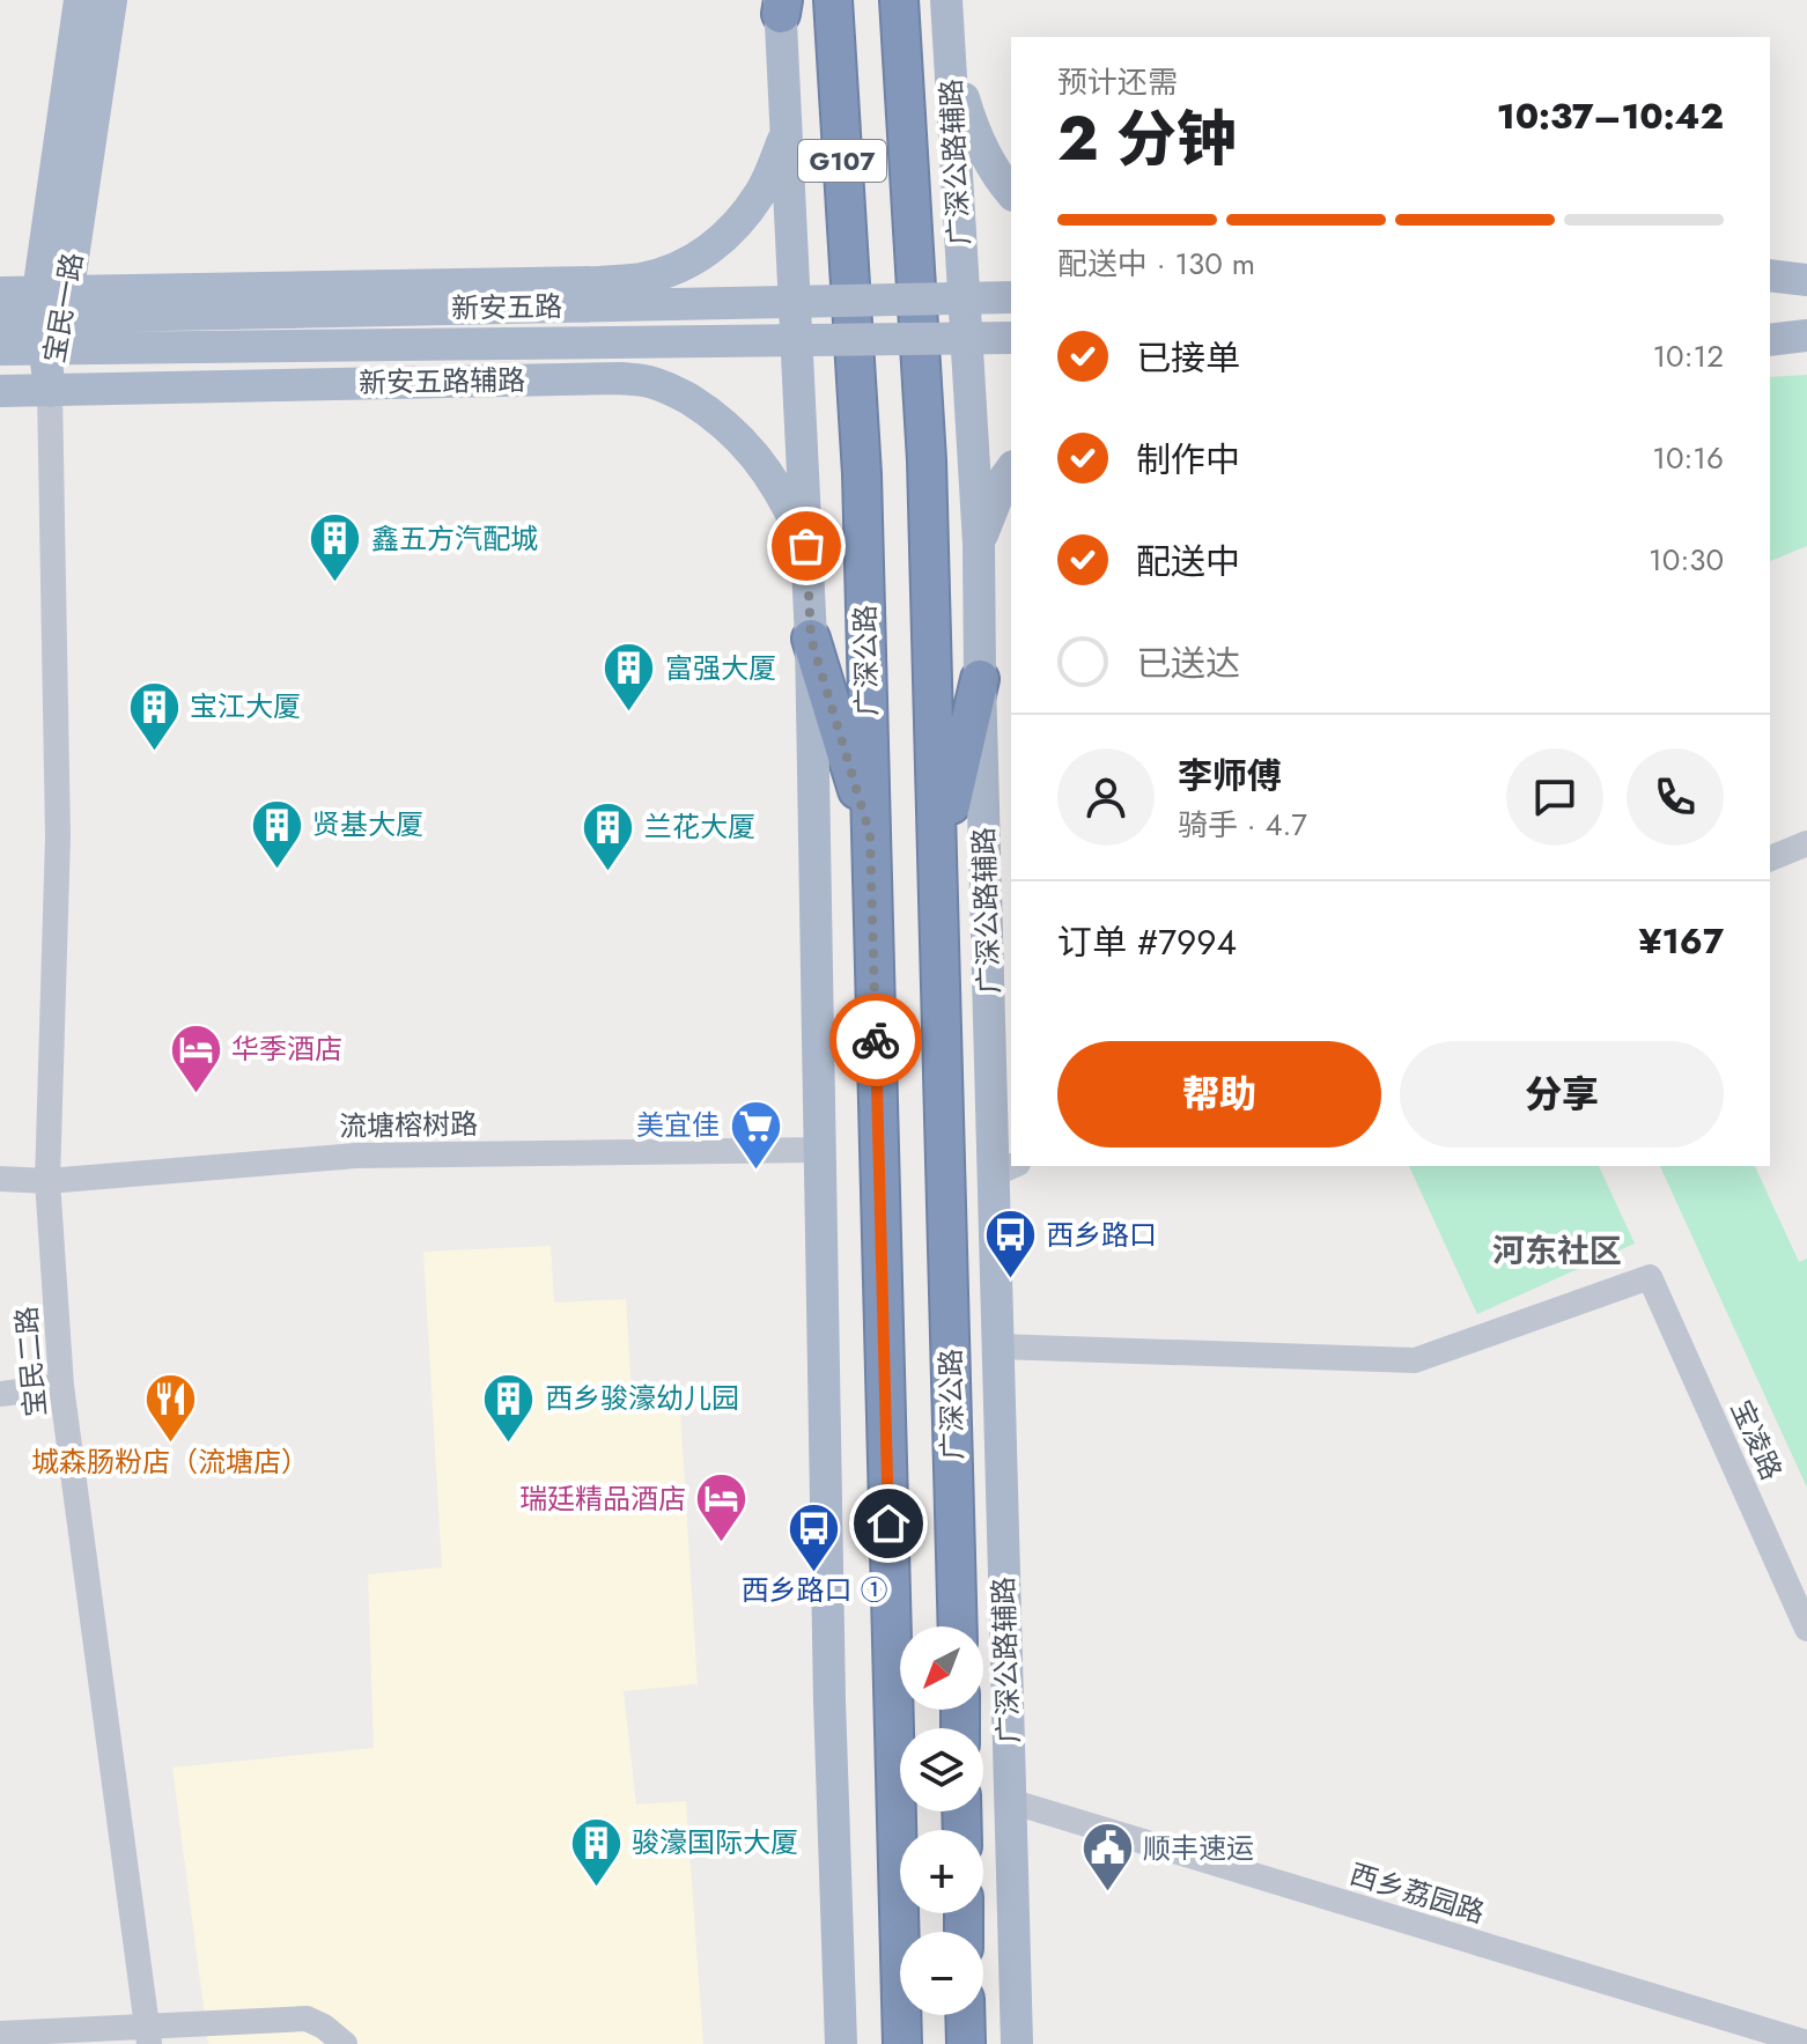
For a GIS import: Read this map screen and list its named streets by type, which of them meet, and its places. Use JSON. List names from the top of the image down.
{
  "streets": {
    "highway": ["G107", "广深公路"],
    "main road": [
      "广深公路辅路",
      "宝民一路",
      "新安五路",
      "新安五路辅路"
    ],
    "street": [
      "流塘榕树路",
      "宝民二路",
      "宝凌路",
      "西乡荔园路"
    ]
  },
  "crossings": [
    ["广深公路辅路", "宝凌路"],
    ["广深公路辅路", "西乡荔园路"],
    ["宝民一路", "新安五路辅路"],
    ["宝民一路", "宝民二路"],
    ["新安五路辅路", "宝民二路"],
    ["流塘榕树路", "宝民二路"]
  ],
  "districts": ["河东社区"],
  "places": {
    "building": [
      "鑫五方汽配城",
      "富强大厦",
      "宝江大厦",
      "贤基大厦",
      "兰花大厦",
      "西乡骏濠幼儿园",
      "骏濠国际大厦"
    ],
    "hotel": ["华季酒店", "瑞廷精品酒店"],
    "supermarket": ["美宜佳"],
    "bus stop": ["西乡路口", "西乡路口 ①"],
    "restaurant": ["城森肠粉店（流塘店）"],
    "public building": ["顺丰速运"]
  },
  "north": "bottom left",
  "page": {
    "heading": ["2 分钟", "预计还需", "10:37–10:42"],
    "panel": [
      "李师傅",
      "骑手 · 4.7",
      "订单 #7994",
      "¥167"
    ],
    "bar": "配送中 · 130 m",
    "list": [
      ["已接单", "10:12"],
      ["制作中", "10:16"],
      ["配送中", "10:30"],
      "已送达"
    ],
    "buttons": ["帮助", "分享"],
    "map_buttons": ["+", "−"]
  }
}
